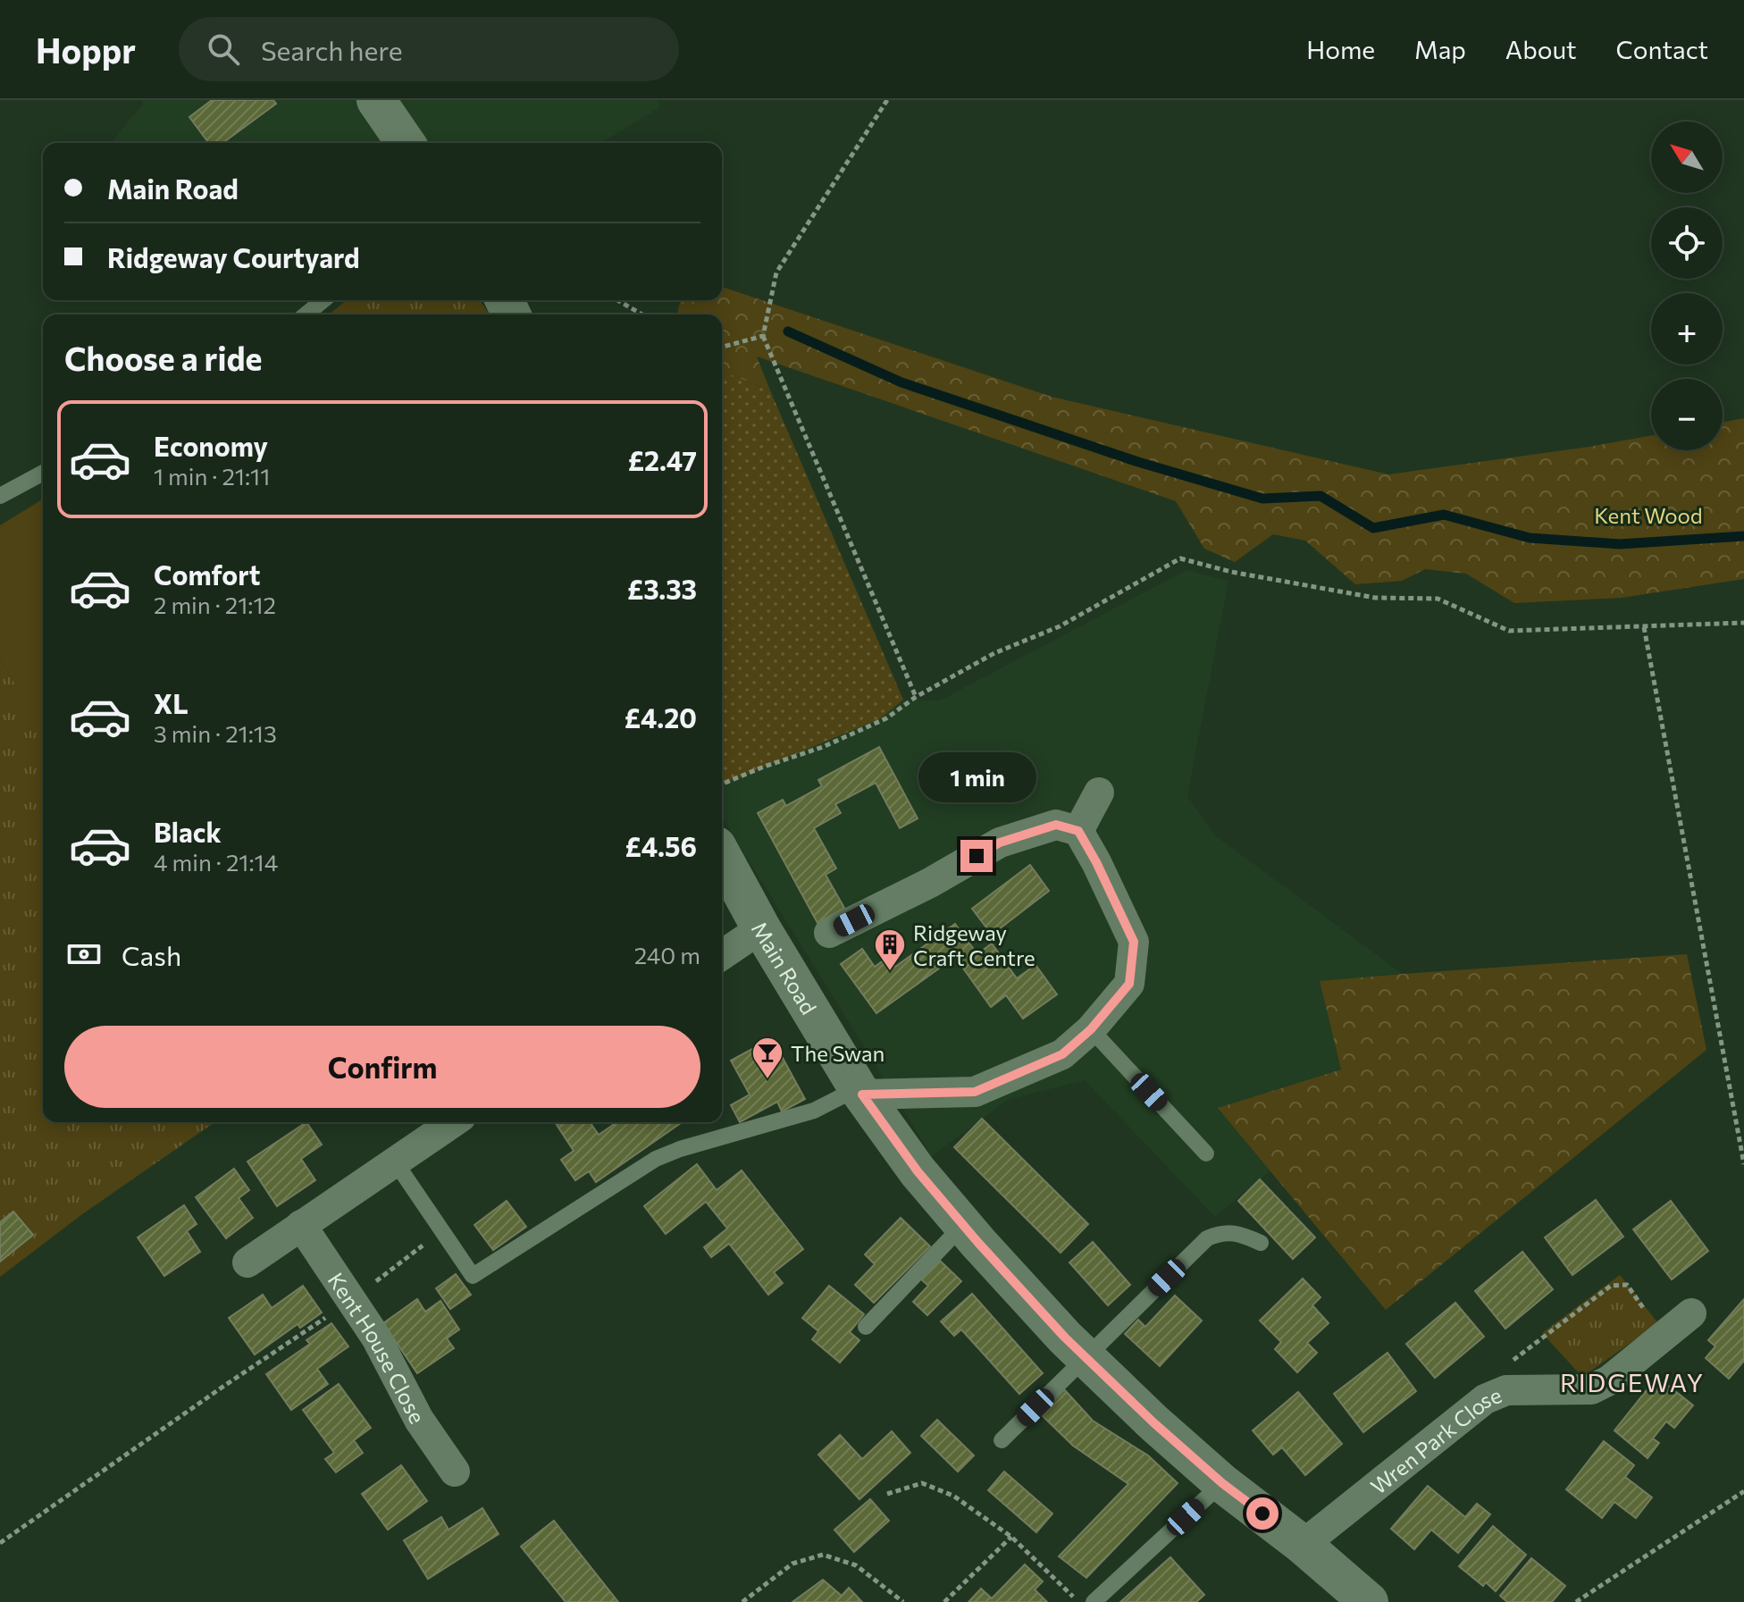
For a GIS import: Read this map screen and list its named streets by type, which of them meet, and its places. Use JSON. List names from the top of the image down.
{
  "streets": {
    "street": ["Main Road", "Kent House Close", "Wren Park Close"]
  },
  "crossings": [
    ["Main Road", "Wren Park Close"]
  ],
  "districts": ["RIDGEWAY"],
  "parks": ["Kent Wood"],
  "places": {
    "building": ["Ridgeway Craft Centre"],
    "bar": ["The Swan"]
  },
  "north": "top left",
  "page": {
    "header": "Hoppr",
    "search": "Search here",
    "nav": [
      "Home",
      "Map",
      "About",
      "Contact"
    ],
    "map_buttons": ["+", "−"],
    "banner": ["Main Road", "Ridgeway Courtyard"],
    "heading": "Choose a ride",
    "list": [
      {
        "name": "Economy",
        "note": "1 min · 21:11",
        "value": "£2.47"
      },
      {
        "name": "Comfort",
        "note": "2 min · 21:12",
        "value": "£3.33"
      },
      {
        "name": "XL",
        "note": "3 min · 21:13",
        "value": "£4.20"
      },
      {
        "name": "Black",
        "note": "4 min · 21:14",
        "value": "£4.56"
      }
    ],
    "bubble": "1 min",
    "pay": ["Cash", "240 m"],
    "buttons": "Confirm"
  }
}
